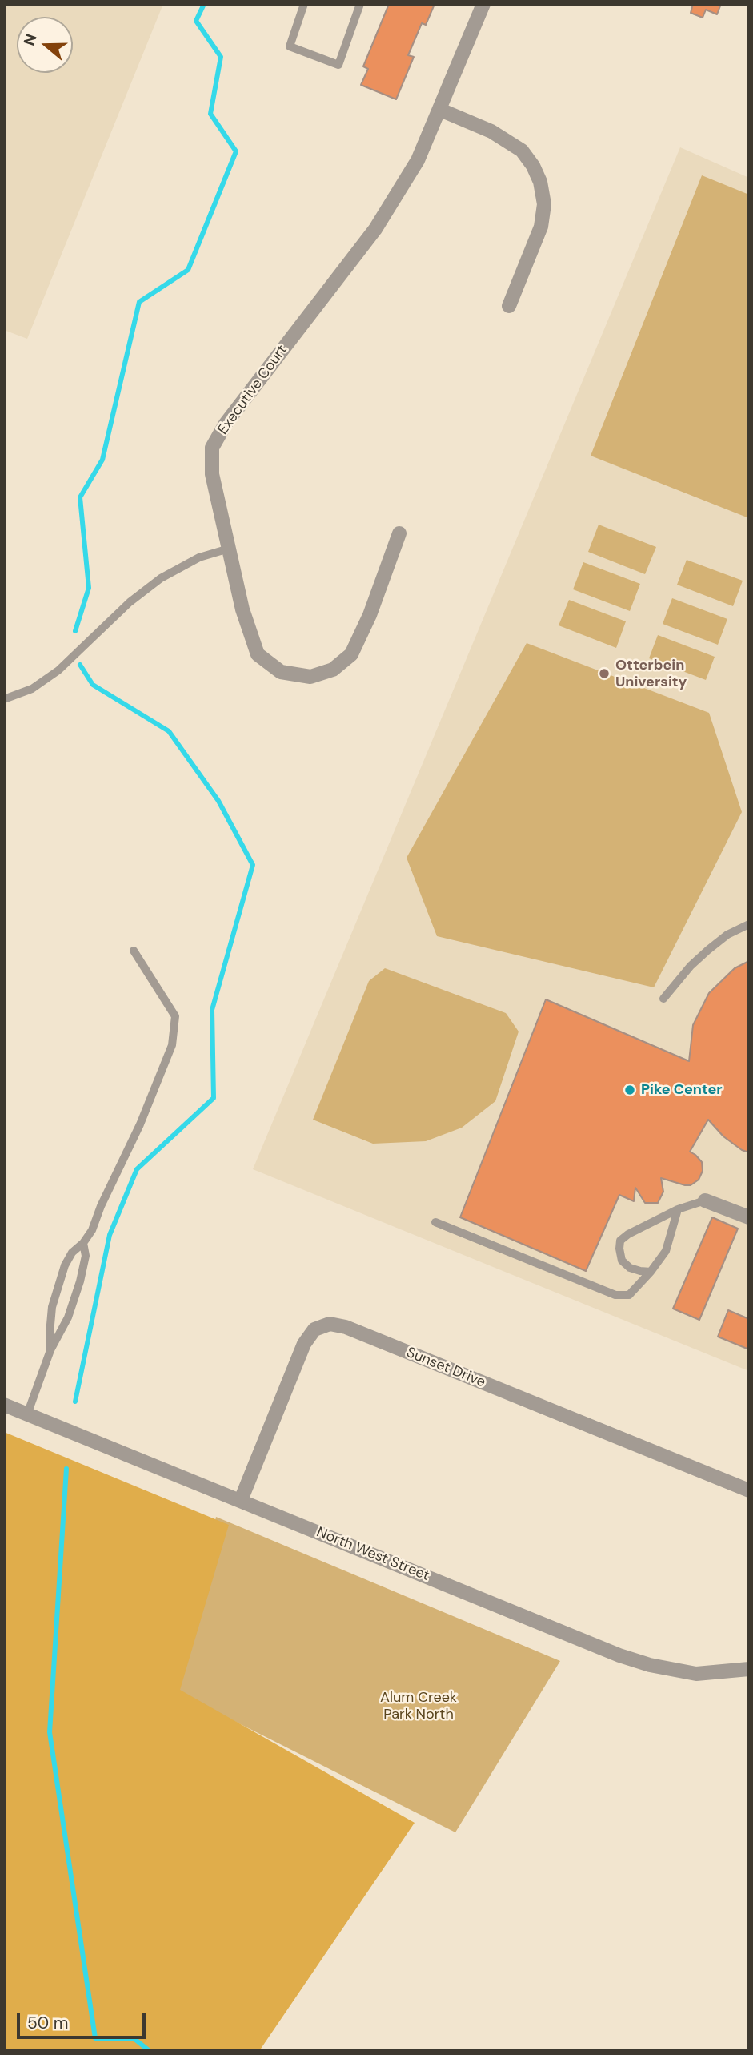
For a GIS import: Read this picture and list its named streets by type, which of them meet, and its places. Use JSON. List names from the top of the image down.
{
  "streets": {
    "street": ["Executive Court", "Sunset Drive", "North West Street"]
  },
  "crossings": [
    ["Sunset Drive", "North West Street"]
  ],
  "parks": ["Alum Creek Park North"],
  "places": ["Otterbein University", "Pike Center"],
  "scale_bar": "50 m",
  "north": "left"
}
